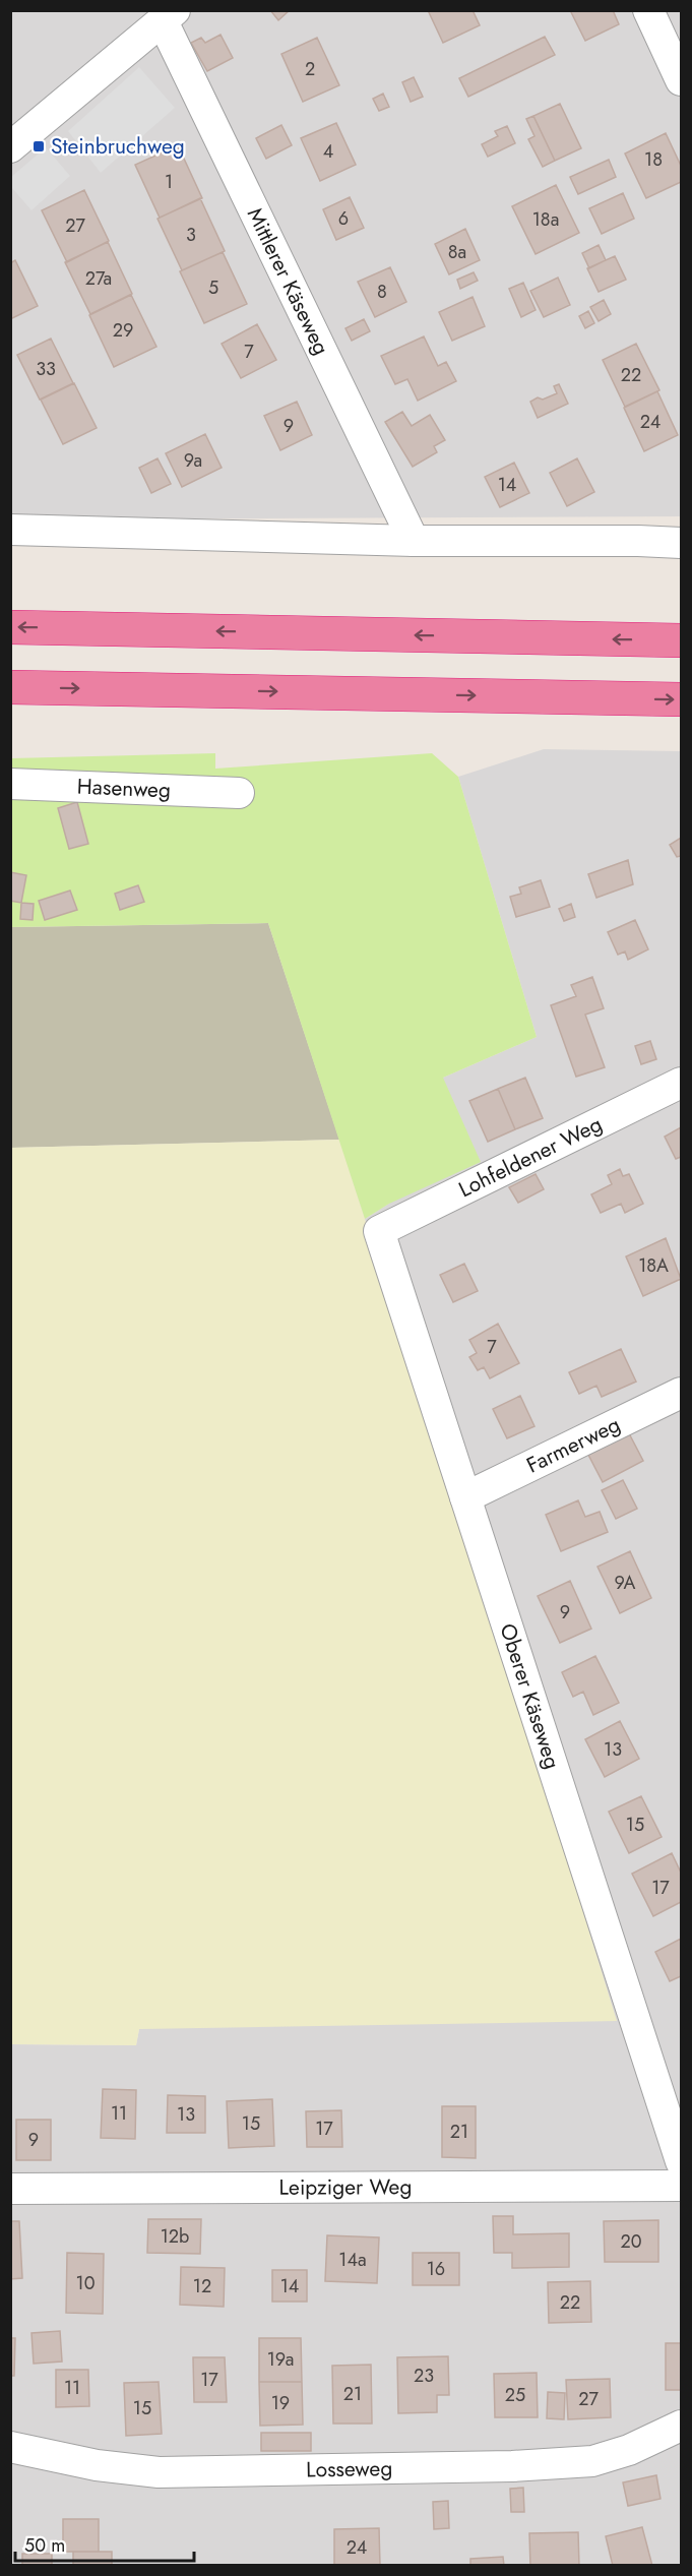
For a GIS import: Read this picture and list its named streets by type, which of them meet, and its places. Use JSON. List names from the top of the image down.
{
  "streets": {
    "street": [
      "Mittlerer Käseweg",
      "Hasenweg",
      "Lohfeldener Weg",
      "Farmerweg",
      "Oberer Käseweg",
      "Leipziger Weg",
      "Losseweg"
    ]
  },
  "crossings": [
    ["Lohfeldener Weg", "Oberer Käseweg"],
    ["Farmerweg", "Oberer Käseweg"]
  ],
  "places": {
    "transit": ["Steinbruchweg"]
  },
  "house_numbers": [
    "2",
    "4",
    "18",
    "1",
    "6",
    "18a",
    "27",
    "3",
    "8a",
    "27a",
    "5",
    "8",
    "29",
    "7",
    "33",
    "22",
    "24",
    "9",
    "9a",
    "14",
    "18A",
    "7",
    "9A",
    "9",
    "13",
    "15",
    "17",
    "11",
    "13",
    "15",
    "17",
    "21",
    "9",
    "12b",
    "20",
    "14a",
    "16",
    "10",
    "12",
    "14",
    "22",
    "19a",
    "23",
    "17",
    "11",
    "21",
    "25",
    "27",
    "19",
    "15",
    "24"
  ],
  "scale_bar": "50 m"
}
